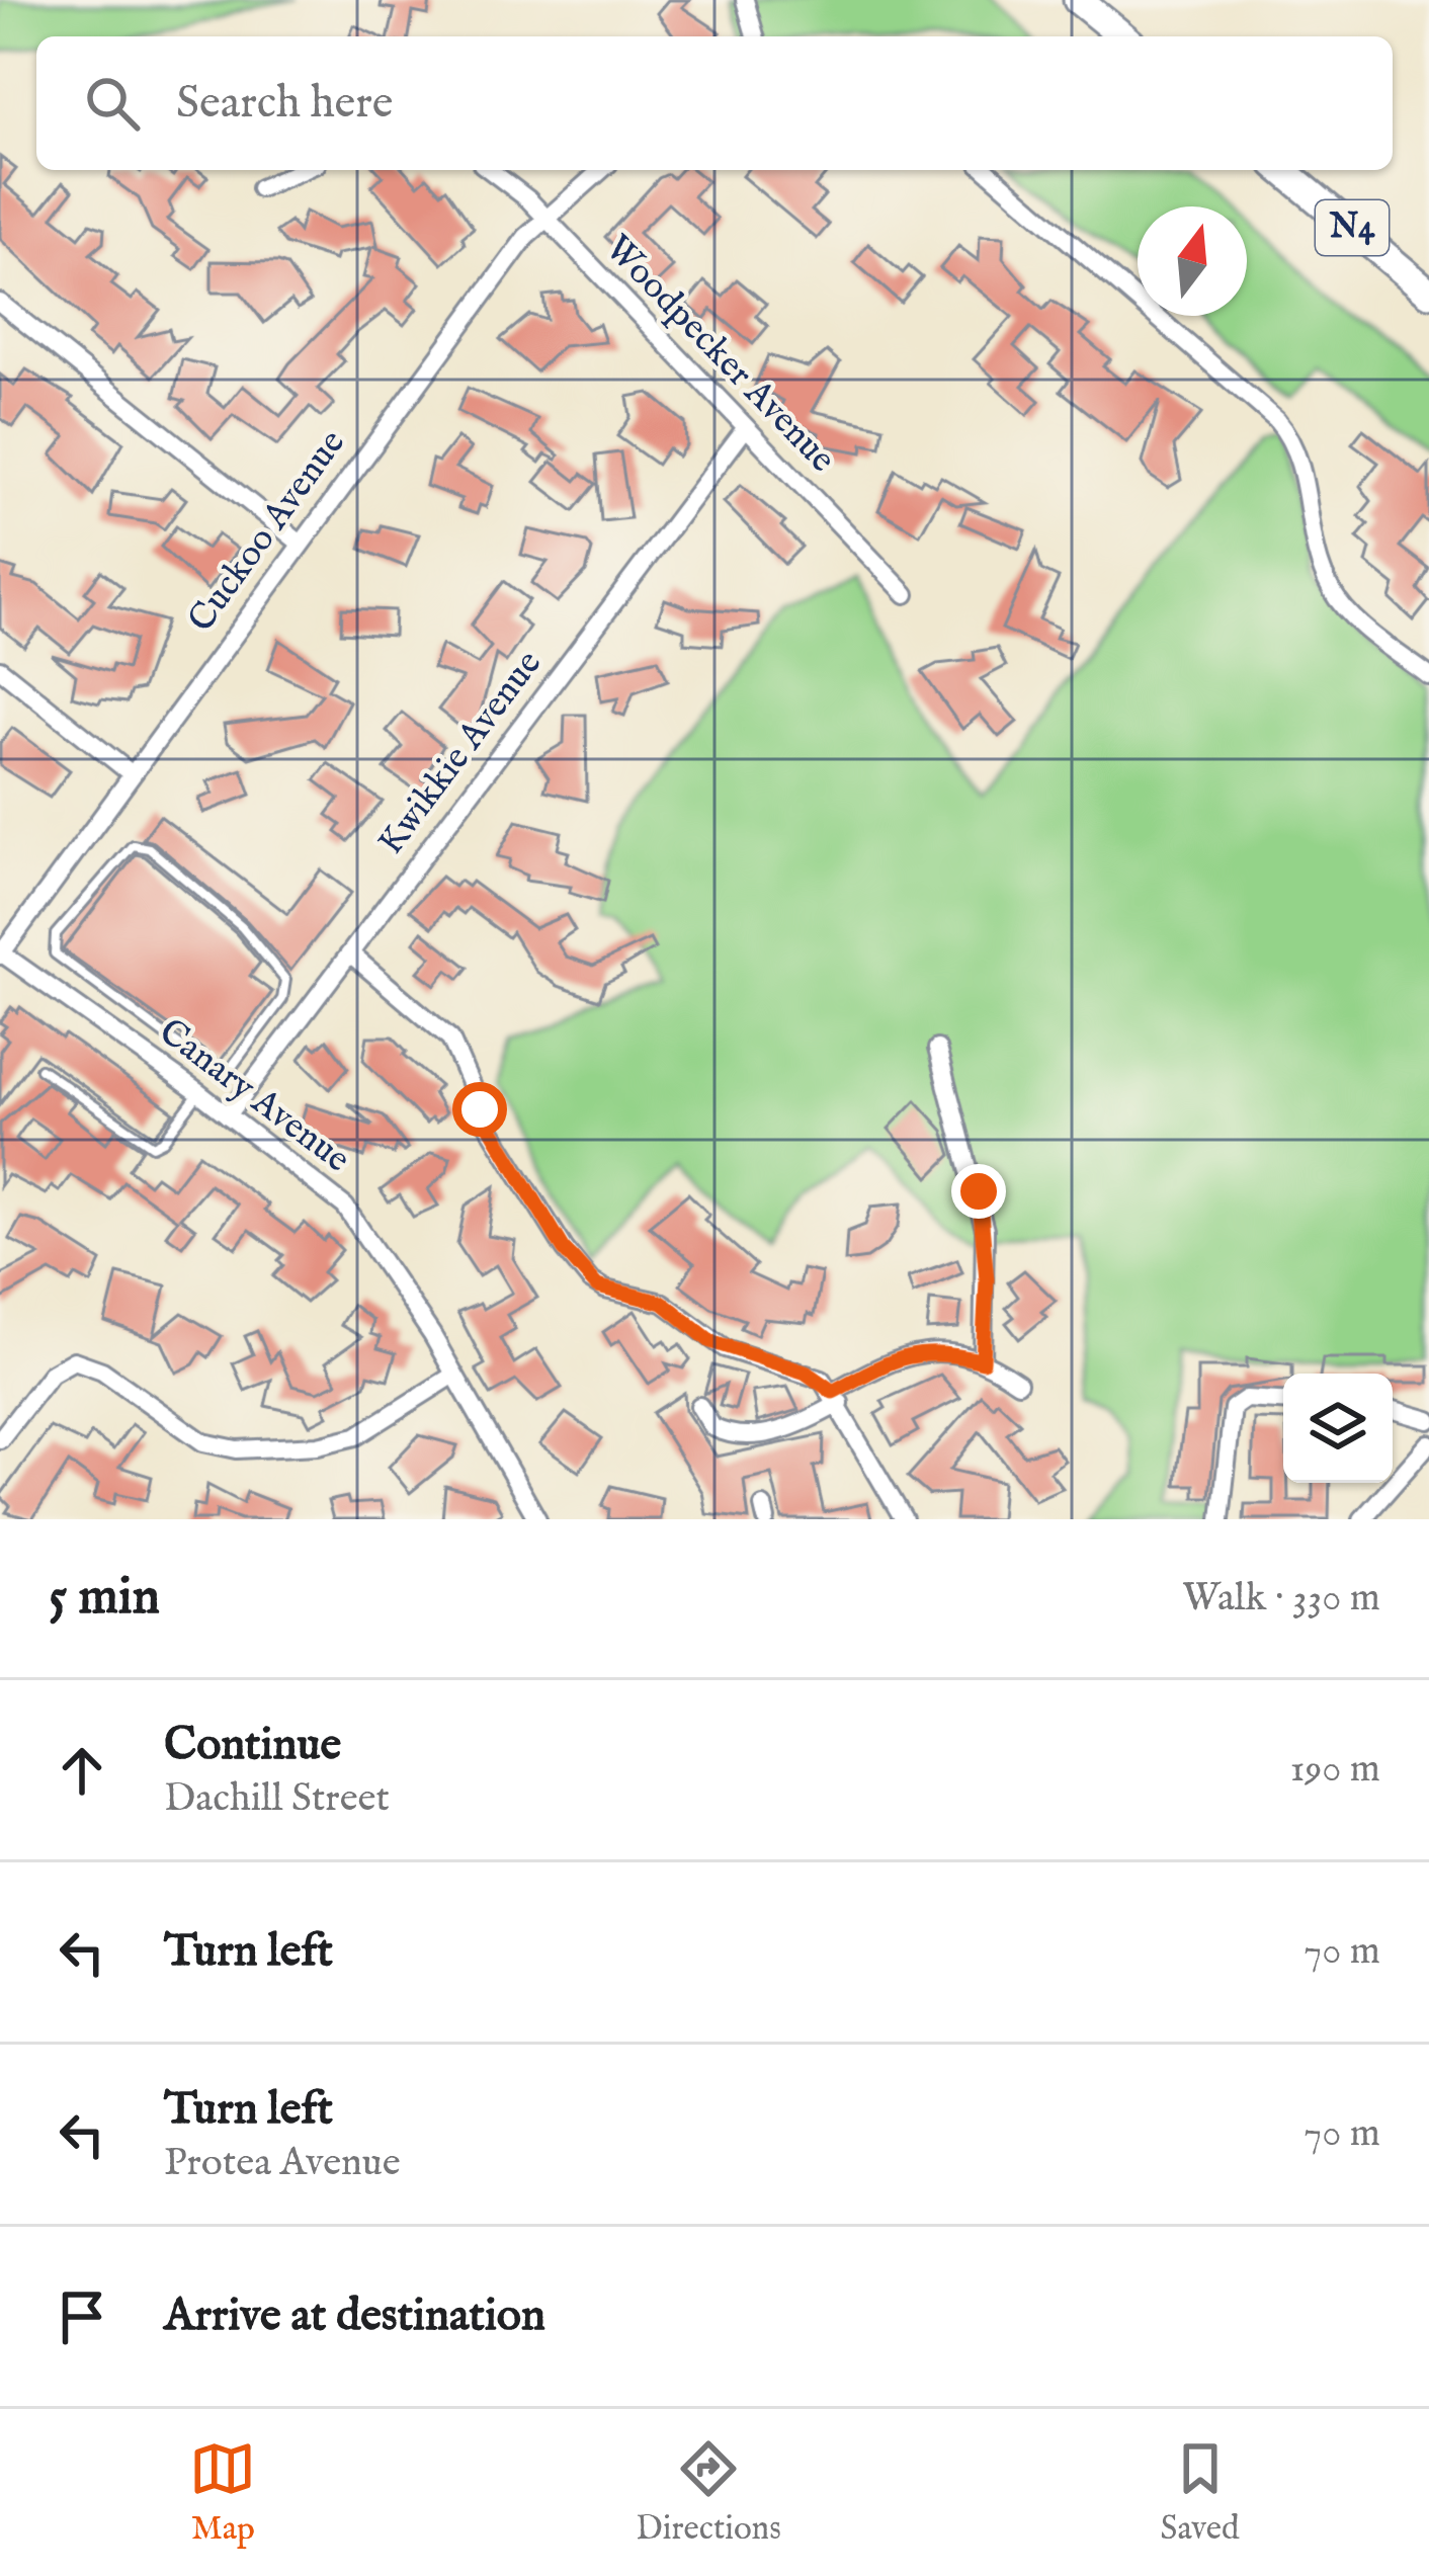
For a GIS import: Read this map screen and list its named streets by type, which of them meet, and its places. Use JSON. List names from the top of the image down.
{
  "streets": {
    "highway": ["N4"],
    "street": [
      "Woodpecker Avenue",
      "Cuckoo Avenue",
      "Kwikkie Avenue",
      "Canary Avenue"
    ]
  },
  "crossings": [
    ["Woodpecker Avenue", "Cuckoo Avenue"],
    ["Woodpecker Avenue", "Kwikkie Avenue"],
    ["Cuckoo Avenue", "Canary Avenue"],
    ["Kwikkie Avenue", "Canary Avenue"]
  ],
  "north": "top",
  "page": {
    "search": "Search here",
    "heading": ["5 min", "Walk · 330 m"],
    "list": [
      ["Continue", "Dachill Street", "190 m"],
      ["Turn left", "70 m"],
      ["Turn left", "Protea Avenue", "70 m"],
      "Arrive at destination"
    ],
    "nav": ["Map", "Directions", "Saved"]
  }
}
